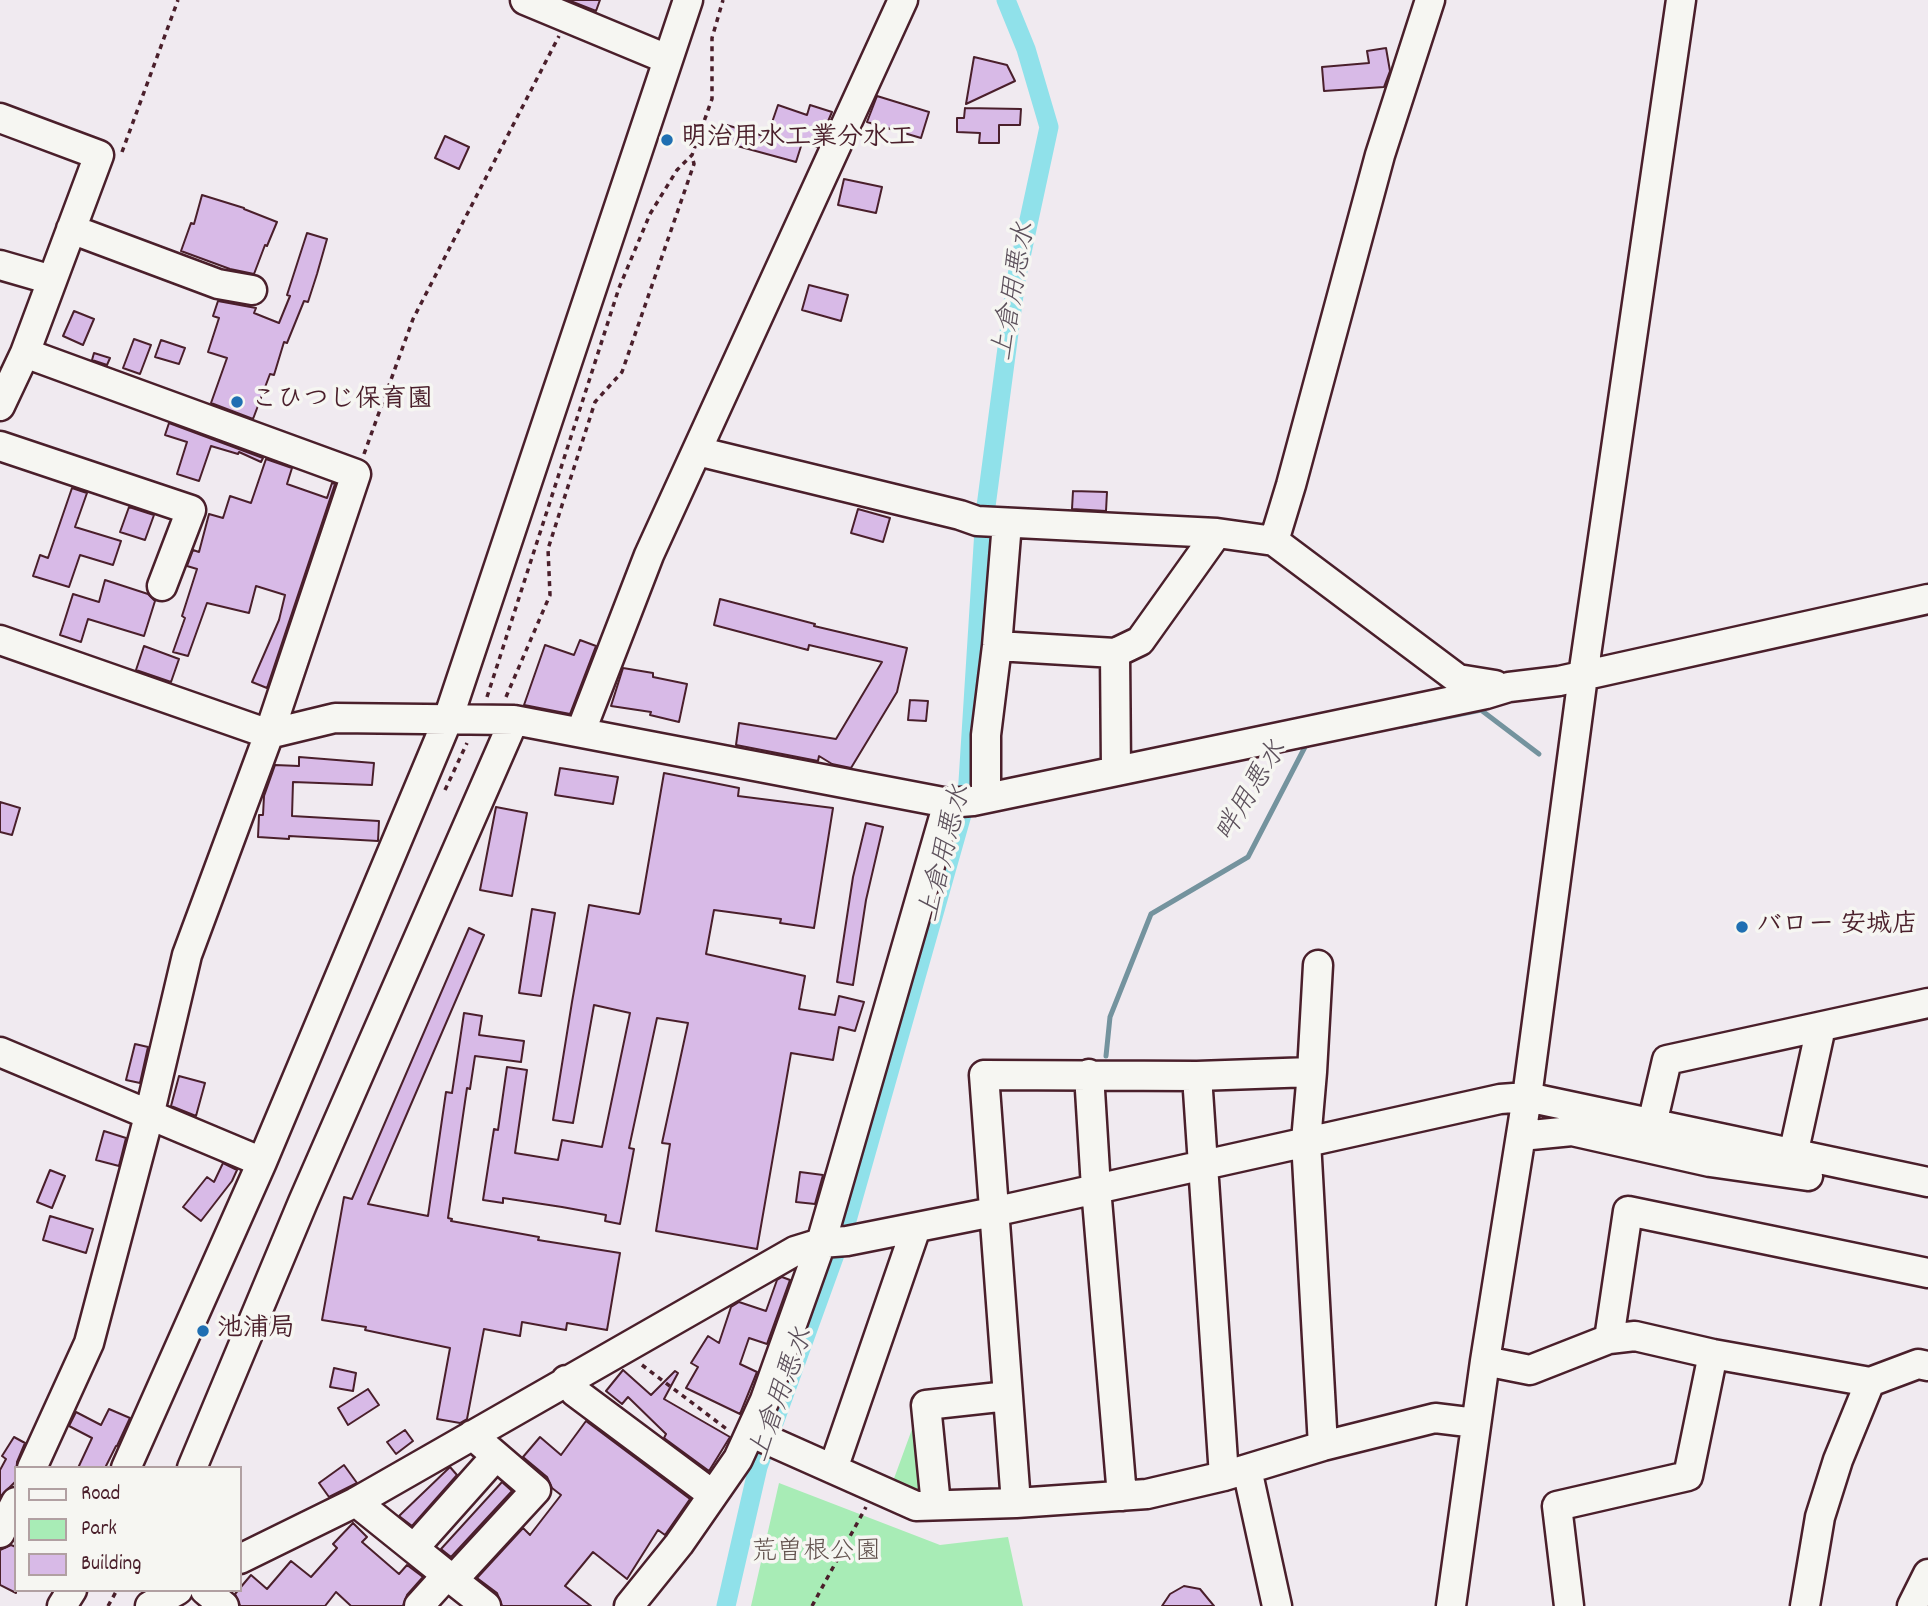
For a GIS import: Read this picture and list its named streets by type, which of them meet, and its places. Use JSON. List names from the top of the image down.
{
  "water": ["上倉用悪水", "畔用悪水"],
  "parks": ["荒曽根公園"],
  "places": [
    "明治用水工業分水工",
    "こひつじ保育園",
    "バロー 安城店",
    "池浦局"
  ],
  "legend": ["Road", "Park", "Building"]
}
